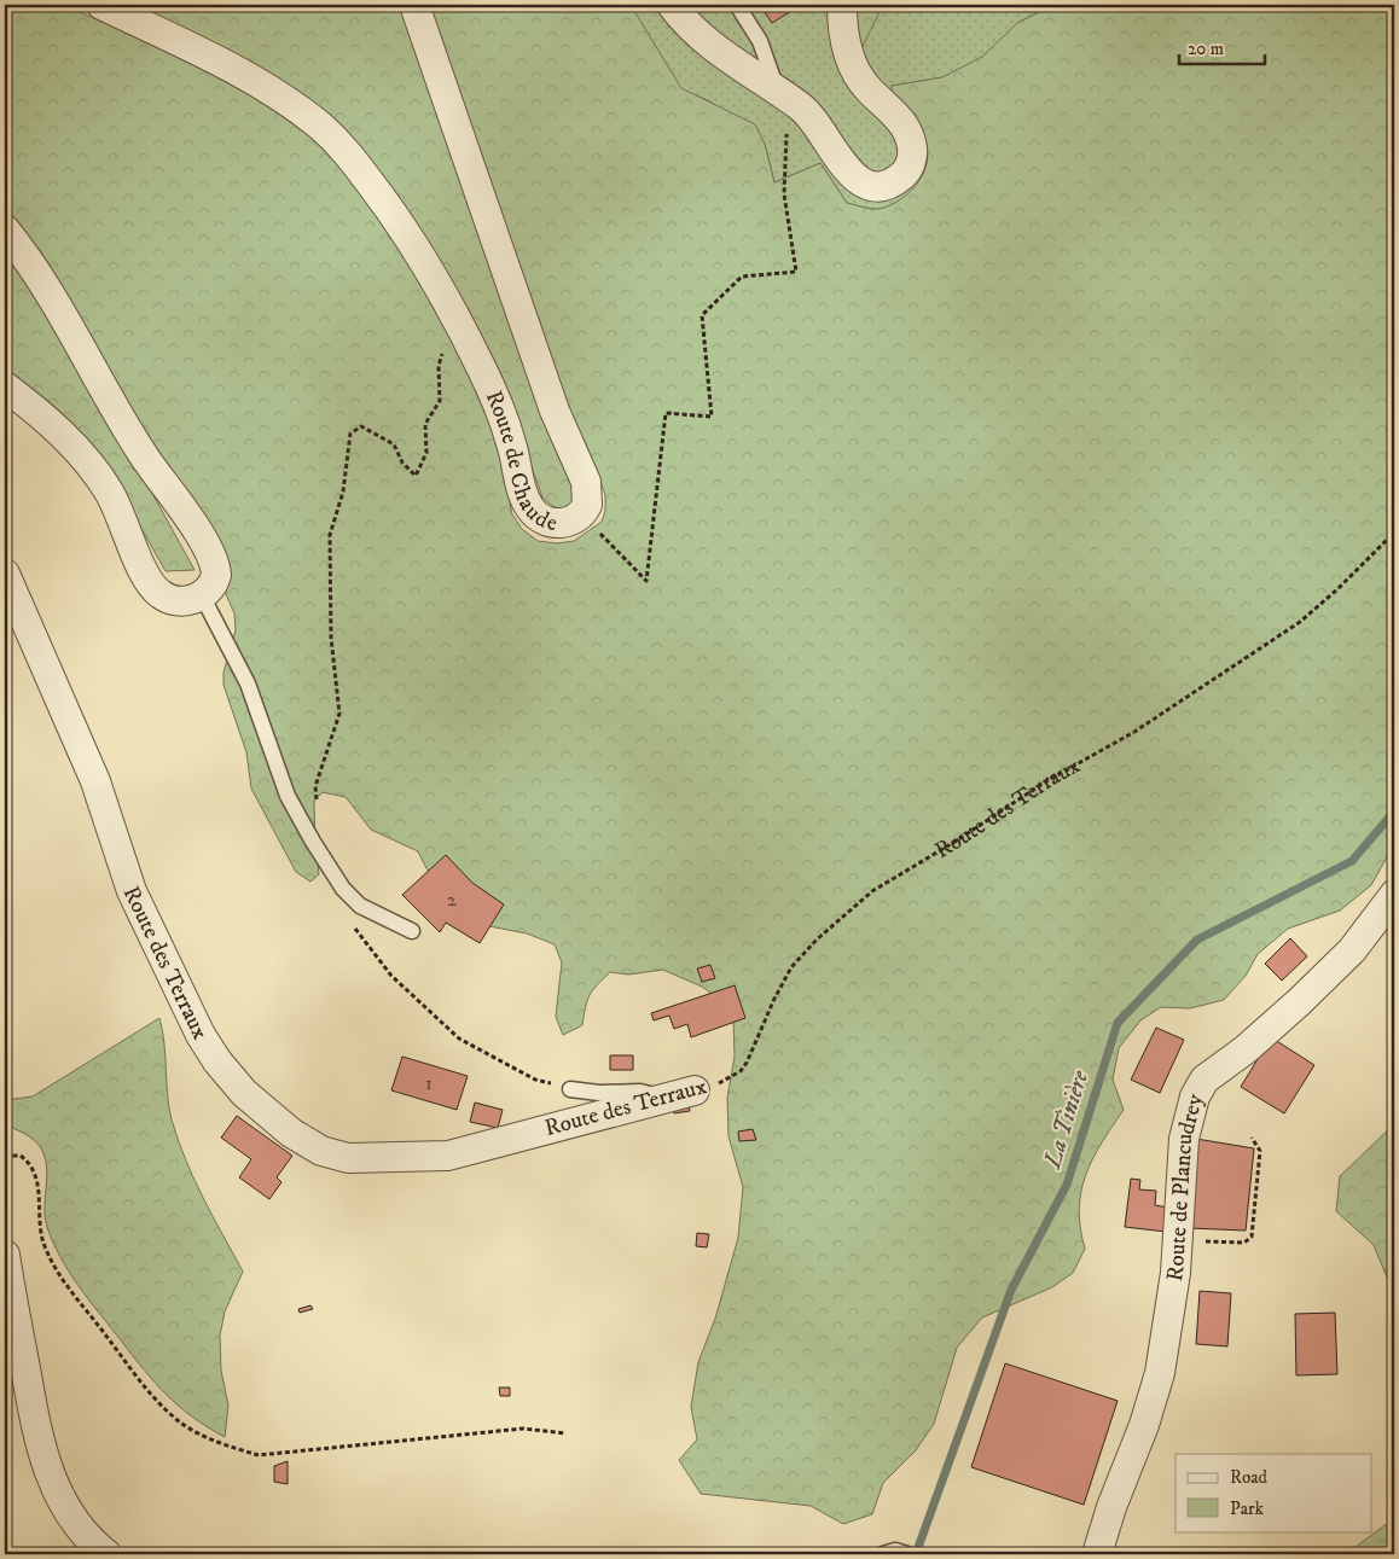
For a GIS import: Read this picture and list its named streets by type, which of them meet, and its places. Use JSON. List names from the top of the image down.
{
  "streets": {
    "street": ["Route de Chaude", "Route des Terraux", "Route de Plancudrey"]
  },
  "water": ["La Tinière"],
  "house_numbers": ["2", "1"],
  "legend": ["Road", "Park"],
  "scale_bar": "20 m"
}
